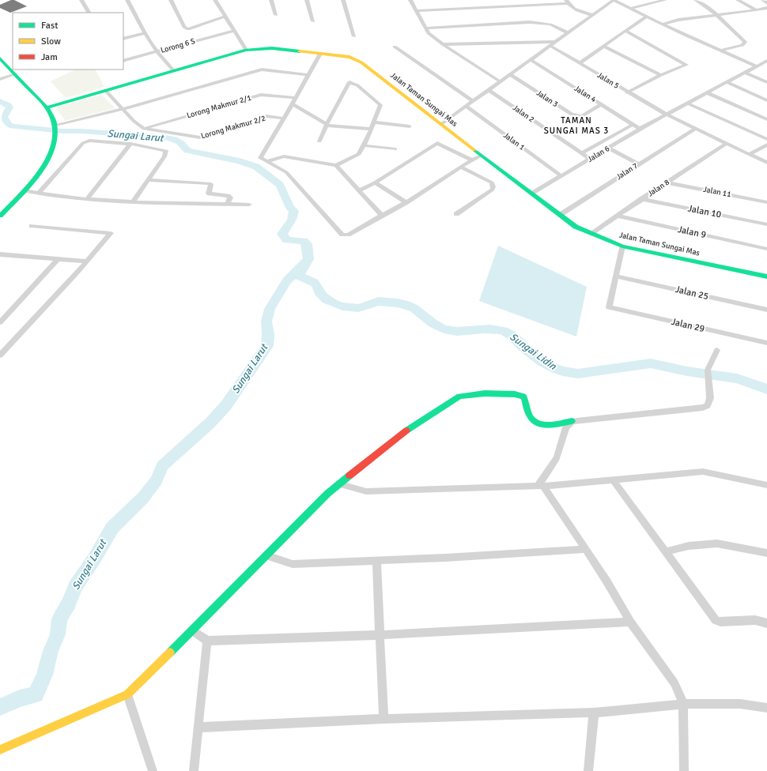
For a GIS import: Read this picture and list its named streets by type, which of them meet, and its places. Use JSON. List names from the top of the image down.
{
  "streets": {
    "street": [
      "Lorong 6 S",
      "Jalan 5",
      "Jalan 4",
      "Jalan 3",
      "Jalan Taman Sungai Mas",
      "Lorong Makmur 2/1",
      "Jalan 2",
      "Lorong Makmur 2/2",
      "Jalan 1",
      "Jalan 6",
      "Jalan 7",
      "Jalan 8",
      "Jalan 11",
      "Jalan 10",
      "Jalan 9",
      "Jalan 25",
      "Jalan 29"
    ]
  },
  "crossings": [
    ["Jalan 5", "Jalan 6"],
    ["Jalan 5", "Jalan 7"],
    ["Jalan 5", "Jalan 8"],
    ["Jalan 4", "Jalan 3"],
    ["Jalan 4", "Jalan 6"],
    ["Jalan Taman Sungai Mas", "Jalan 6"],
    ["Jalan Taman Sungai Mas", "Jalan 7"],
    ["Jalan Taman Sungai Mas", "Jalan 8"],
    ["Lorong Makmur 2/1", "Lorong Makmur 2/2"],
    ["Jalan 2", "Jalan 6"],
    ["Jalan 1", "Jalan 6"],
    ["Jalan 8", "Jalan 11"],
    ["Jalan 8", "Jalan 10"],
    ["Jalan 8", "Jalan 9"],
    ["Jalan 25", "Jalan 29"]
  ],
  "districts": ["TAMAN SUNGAI MAS 3"],
  "water": ["Sungai Larut", "Sungai Lidin"],
  "legend": ["Fast", "Slow", "Jam"]
}
